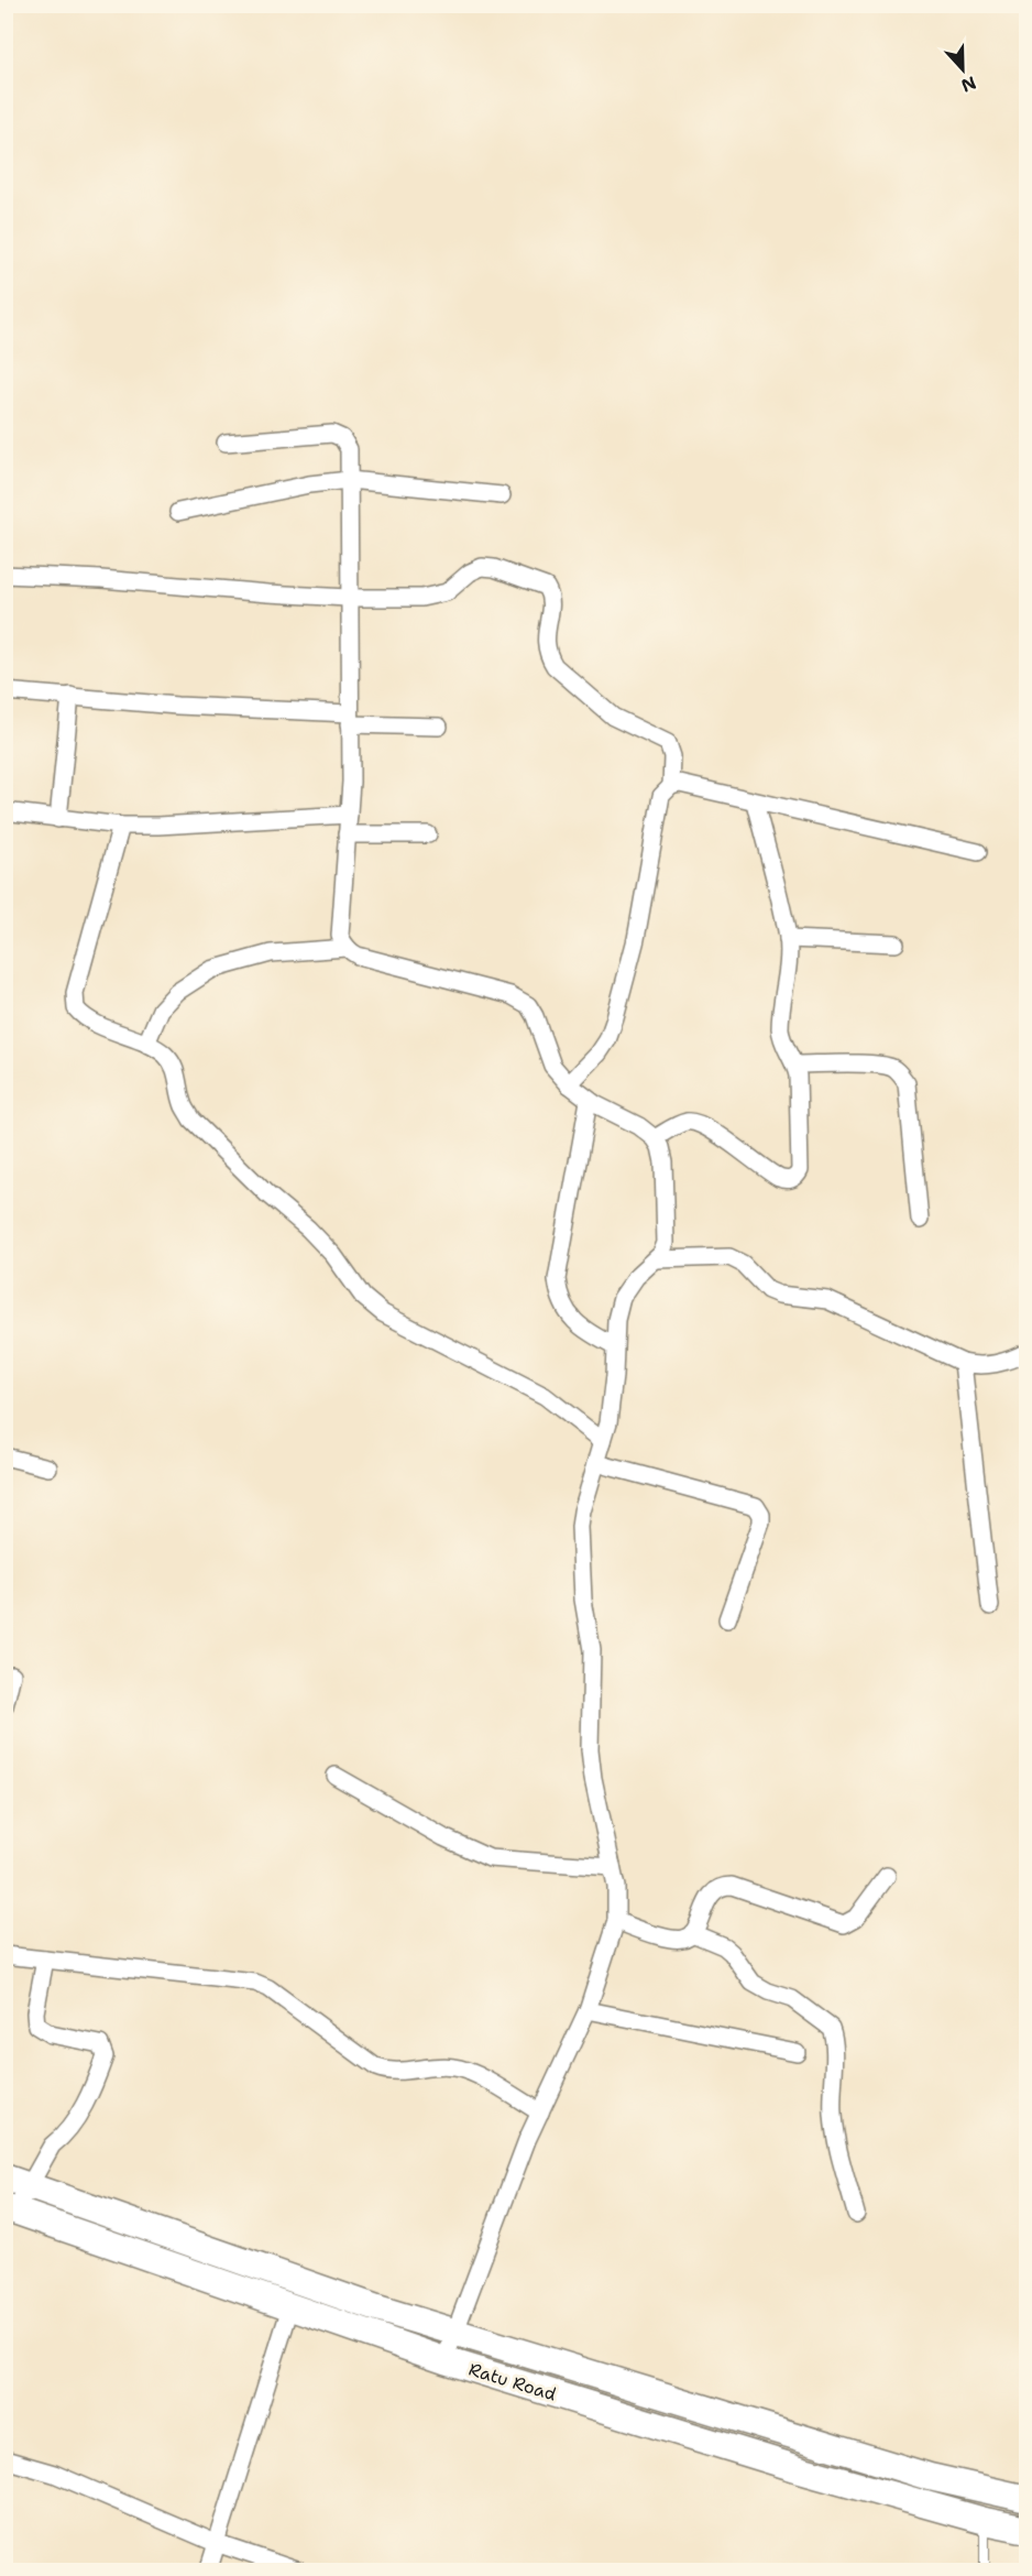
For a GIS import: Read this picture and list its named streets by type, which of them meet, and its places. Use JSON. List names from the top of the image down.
{
  "streets": {
    "main road": ["Ratu Road"]
  },
  "north": "bottom"
}
